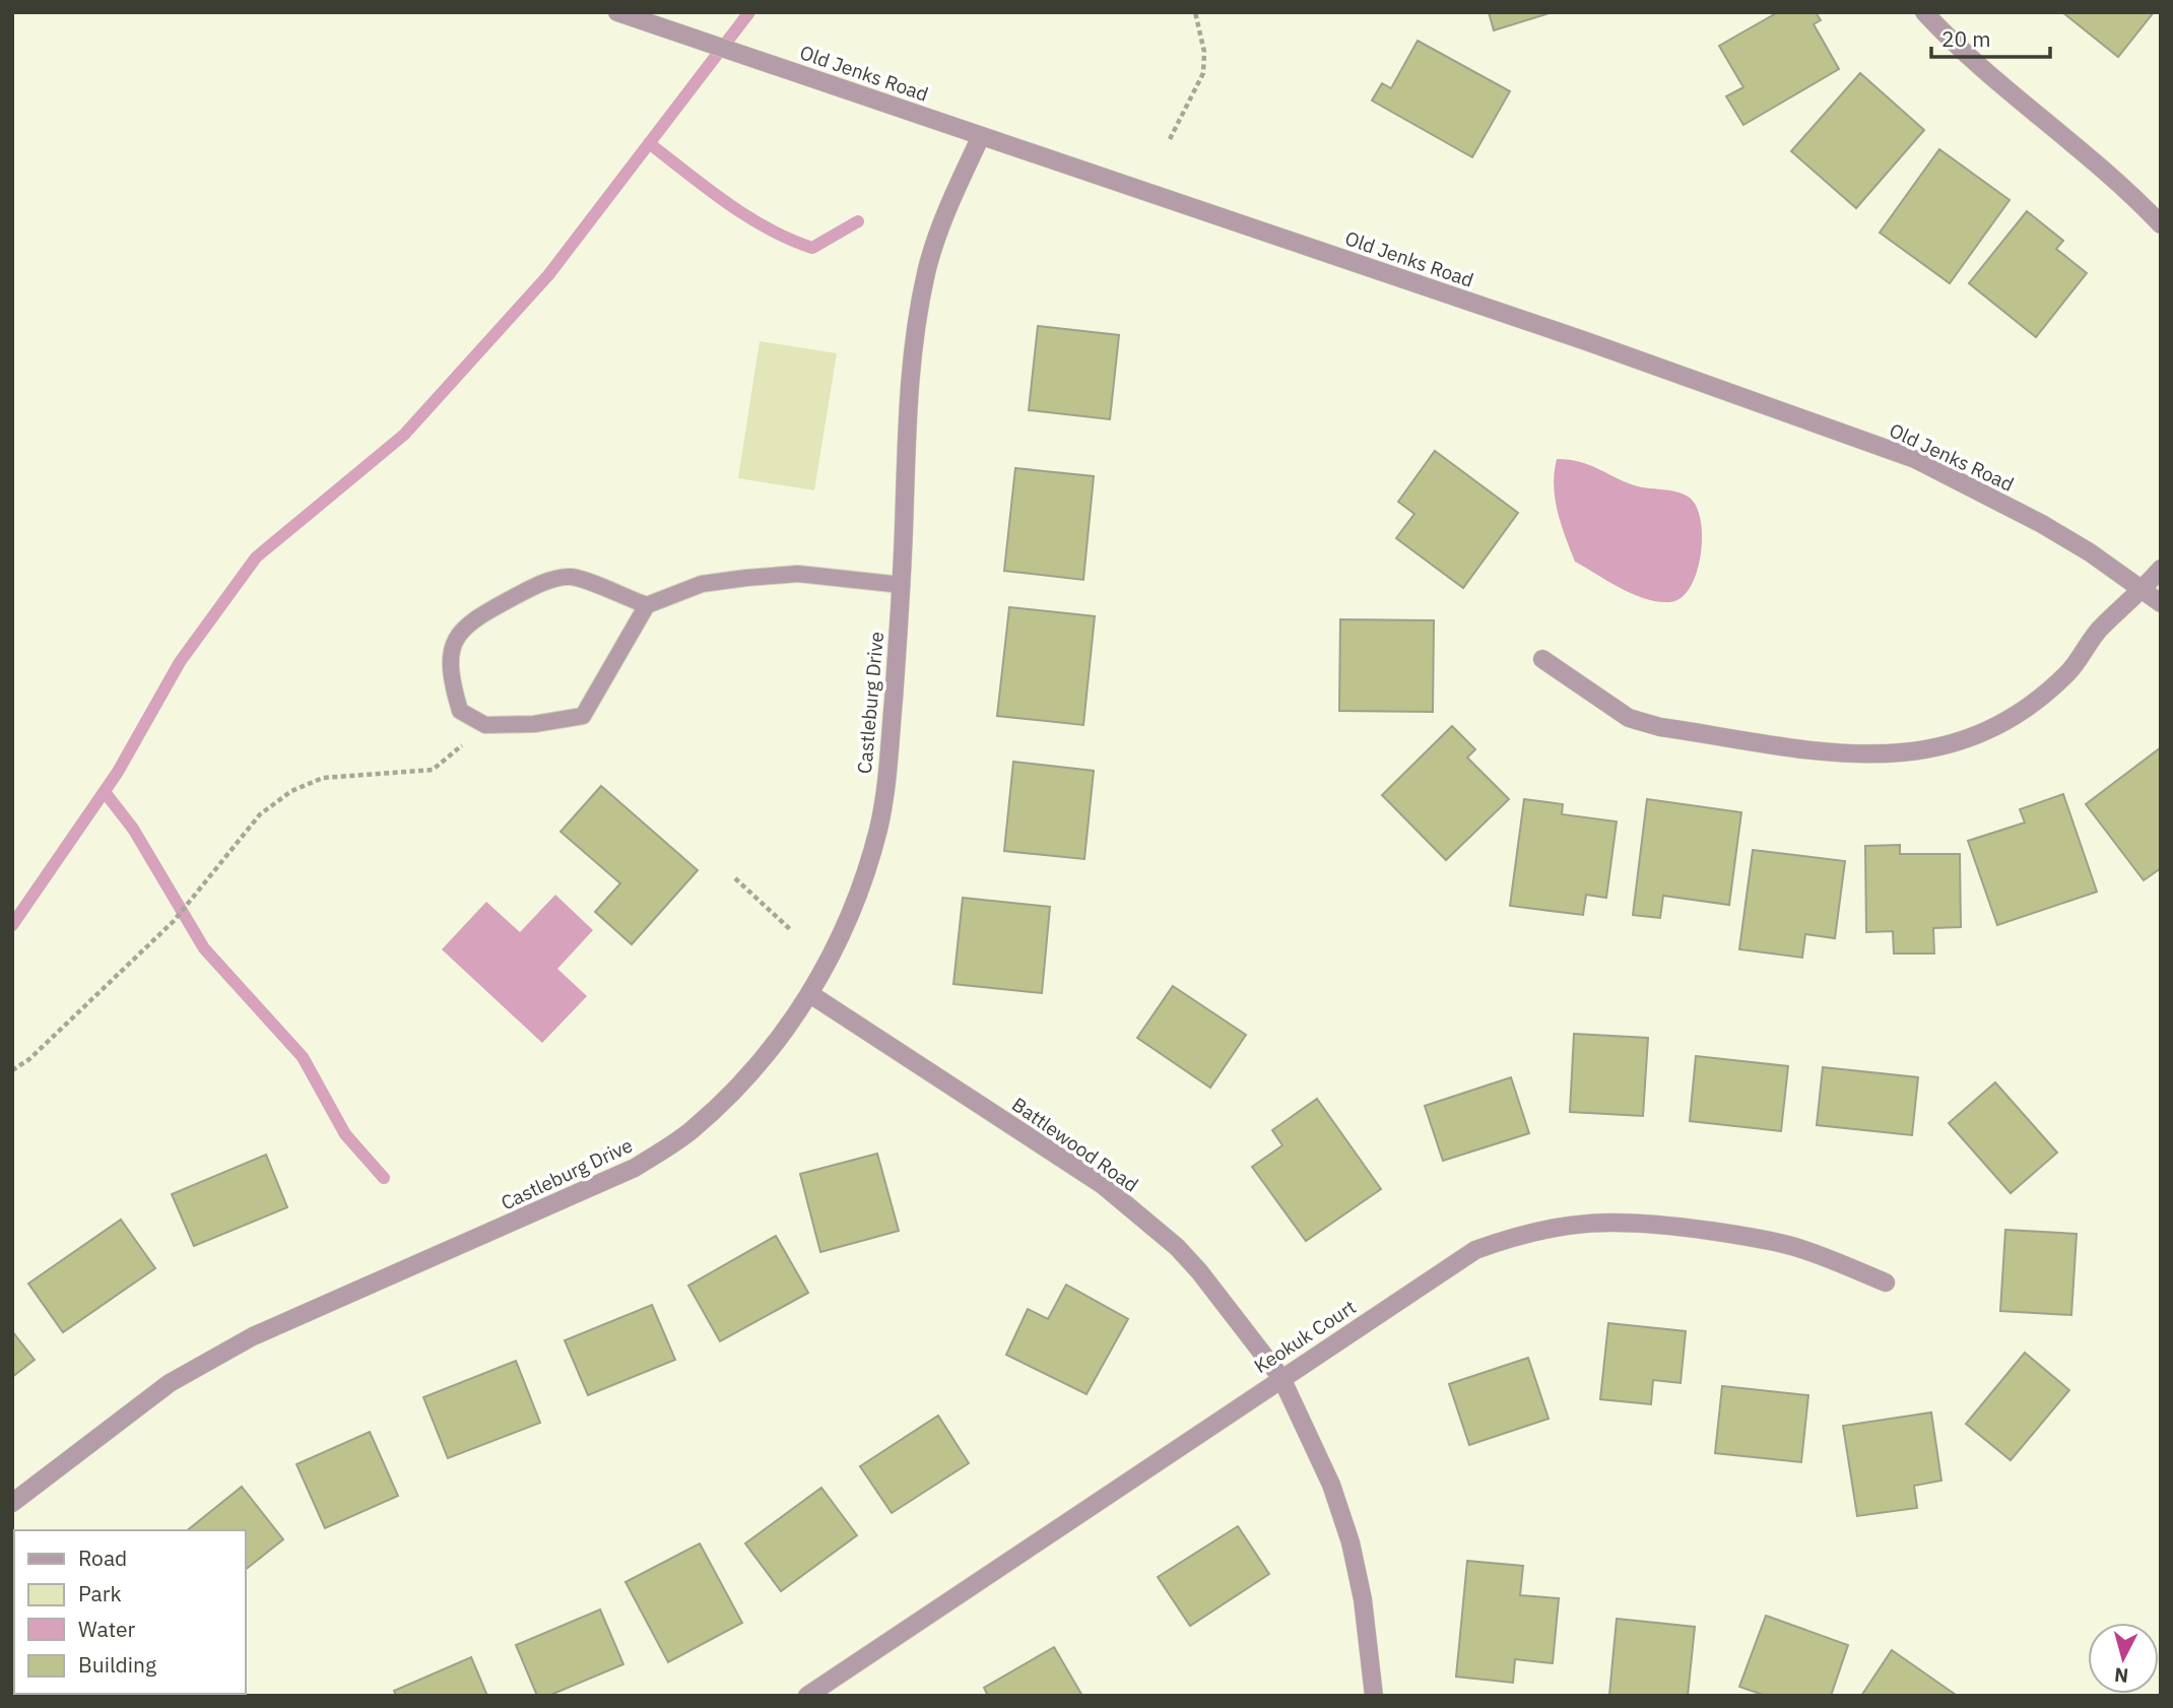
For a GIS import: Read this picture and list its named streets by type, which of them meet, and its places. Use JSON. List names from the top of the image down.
{
  "streets": {
    "street": [
      "Old Jenks Road",
      "Castleburg Drive",
      "Battlewood Road",
      "Keokuk Court"
    ]
  },
  "crossings": [
    ["Old Jenks Road", "Castleburg Drive"],
    ["Castleburg Drive", "Battlewood Road"],
    ["Battlewood Road", "Keokuk Court"]
  ],
  "legend": [
    "Road",
    "Park",
    "Water",
    "Building"
  ],
  "scale_bar": "20 m",
  "north": "bottom"
}
